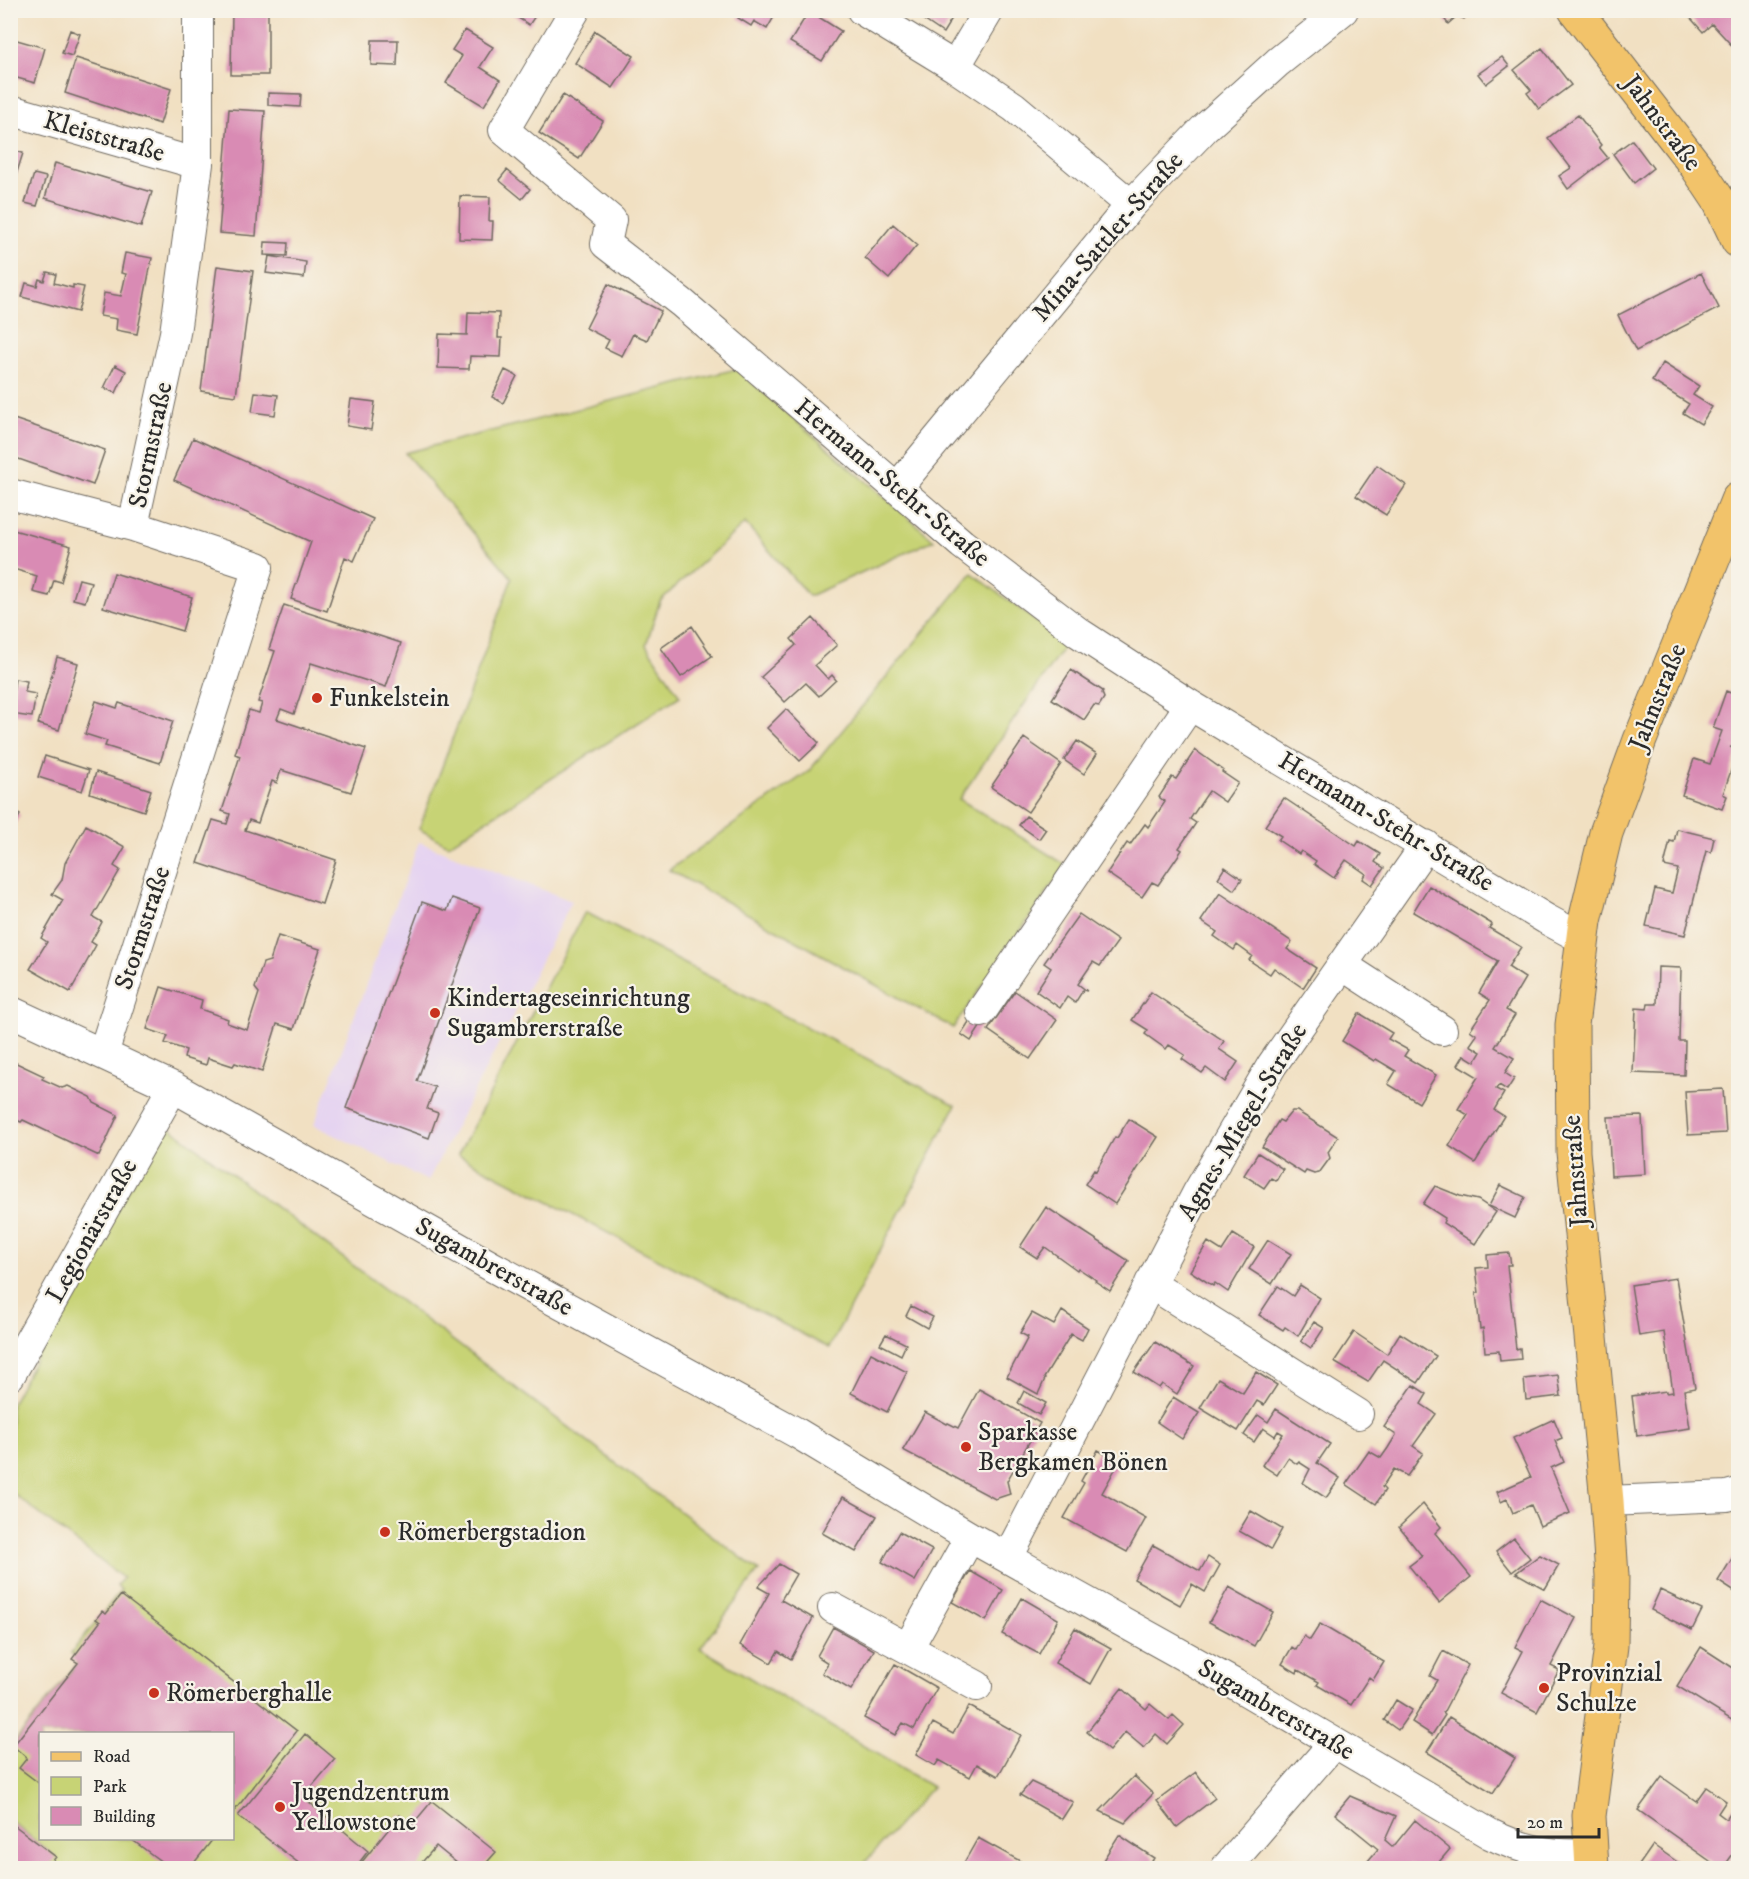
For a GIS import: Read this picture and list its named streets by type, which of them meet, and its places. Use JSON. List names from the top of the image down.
{
  "streets": {
    "main road": ["Jahnstraße"],
    "street": [
      "Kleiststraße",
      "Mina-Sattler-Straße",
      "Stormstraße",
      "Hermann-Stehr-Straße",
      "Agnes-Miegel-Straße",
      "Legionärstraße",
      "Sugambrerstraße"
    ]
  },
  "crossings": [
    ["Jahnstraße", "Hermann-Stehr-Straße"],
    ["Jahnstraße", "Sugambrerstraße"],
    ["Kleiststraße", "Stormstraße"],
    ["Mina-Sattler-Straße", "Hermann-Stehr-Straße"],
    ["Stormstraße", "Sugambrerstraße"],
    ["Hermann-Stehr-Straße", "Agnes-Miegel-Straße"],
    ["Agnes-Miegel-Straße", "Sugambrerstraße"],
    ["Legionärstraße", "Sugambrerstraße"]
  ],
  "places": [
    "Funkelstein",
    "Kindertageseinrichtung Sugambrerstraße",
    "Sparkasse Bergkamen Bönen",
    "Römerbergstadion",
    "Provinzial Schulze",
    "Römerberghalle",
    "Jugendzentrum Yellowstone"
  ],
  "legend": ["Road", "Park", "Building"],
  "scale_bar": "20 m"
}
